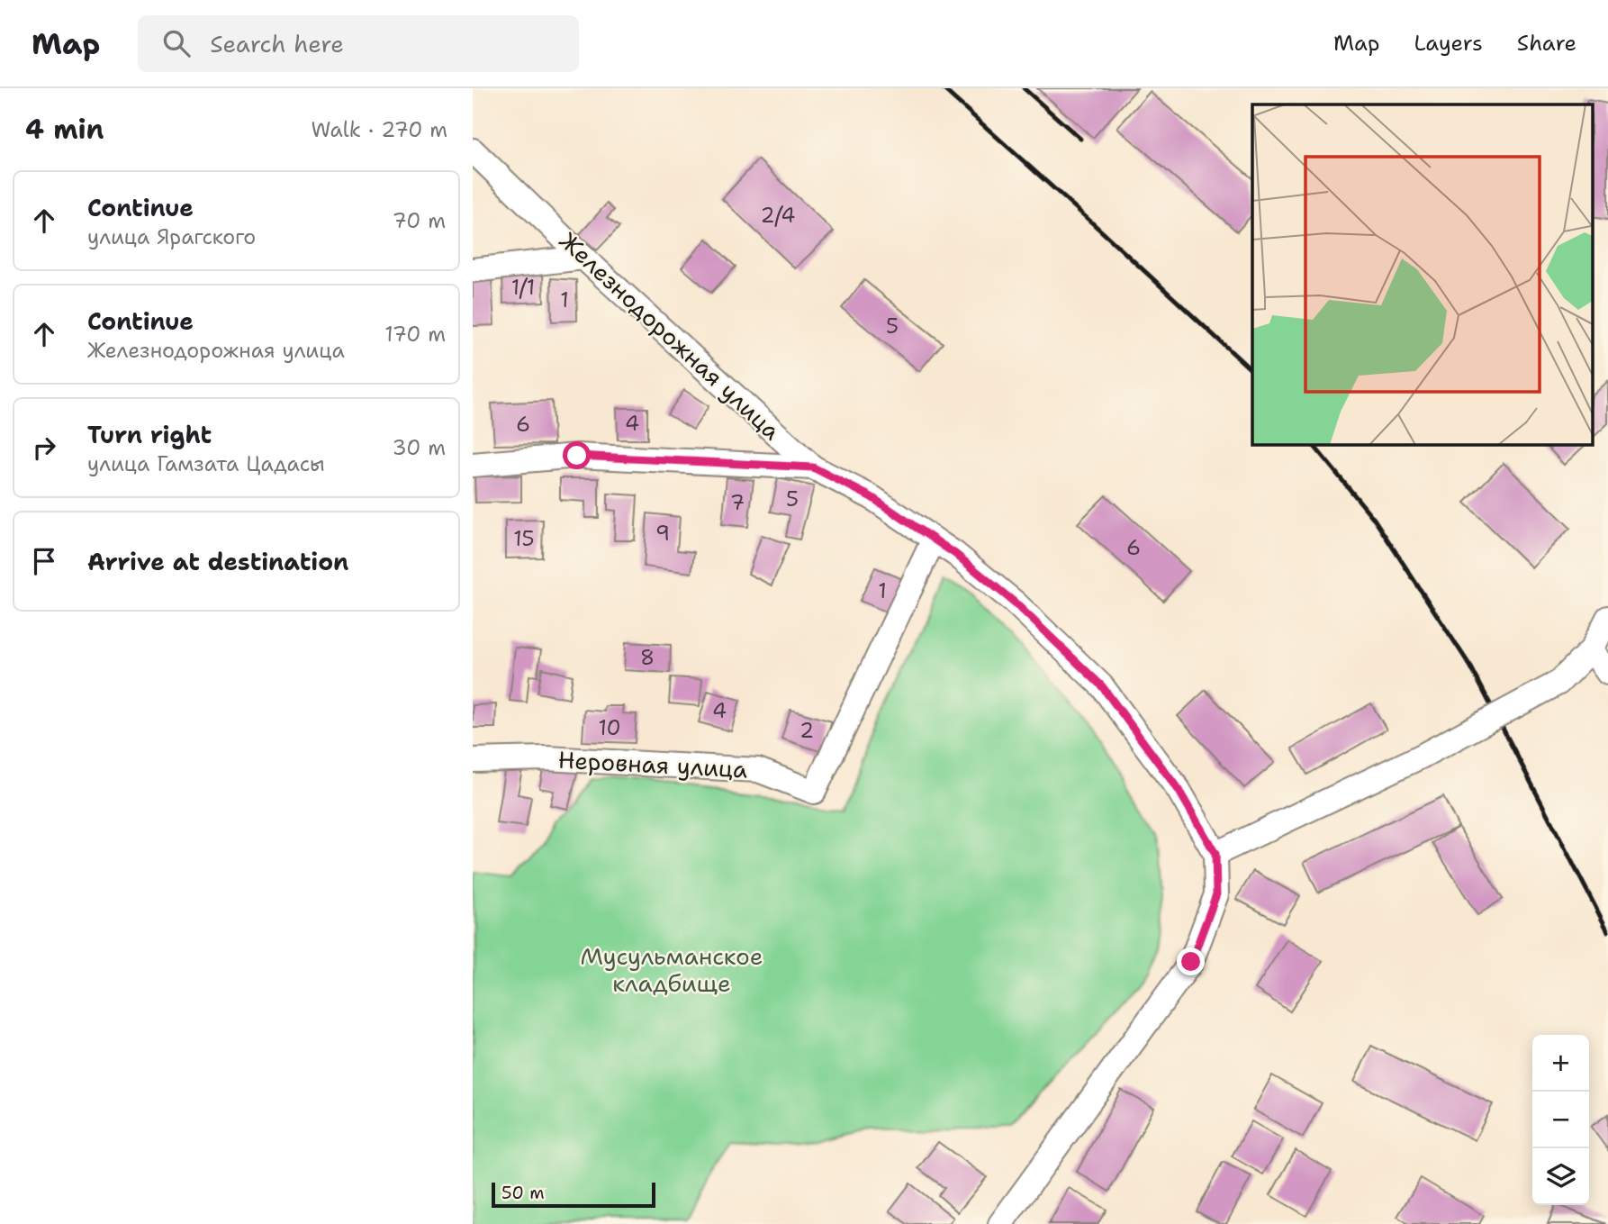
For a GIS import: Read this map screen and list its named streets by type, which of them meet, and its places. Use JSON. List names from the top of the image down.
{
  "streets": {
    "street": ["Железнодорожная улица", "Неровная улица"]
  },
  "crossings": [
    ["Железнодорожная улица", "Неровная улица"]
  ],
  "parks": ["Мусульманское кладбище"],
  "house_numbers": [
    "2/4",
    "1/1",
    "1",
    "5",
    "4",
    "6",
    "5",
    "7",
    "9",
    "15",
    "6",
    "1",
    "8",
    "4",
    "10",
    "2"
  ],
  "scale_bar": "50 m",
  "page": {
    "header": "Map",
    "search": "Search here",
    "nav": ["Map", "Layers", "Share"],
    "heading": ["4 min", "Walk · 270 m"],
    "list": [
      ["Continue", "улица Ярагского", "70 m"],
      ["Continue", "Железнодорожная улица", "170 m"],
      ["Turn right", "улица Гамзата Цадасы", "30 m"],
      "Arrive at destination"
    ],
    "map_buttons": ["+", "−"],
    "scale": "50 m"
  }
}
